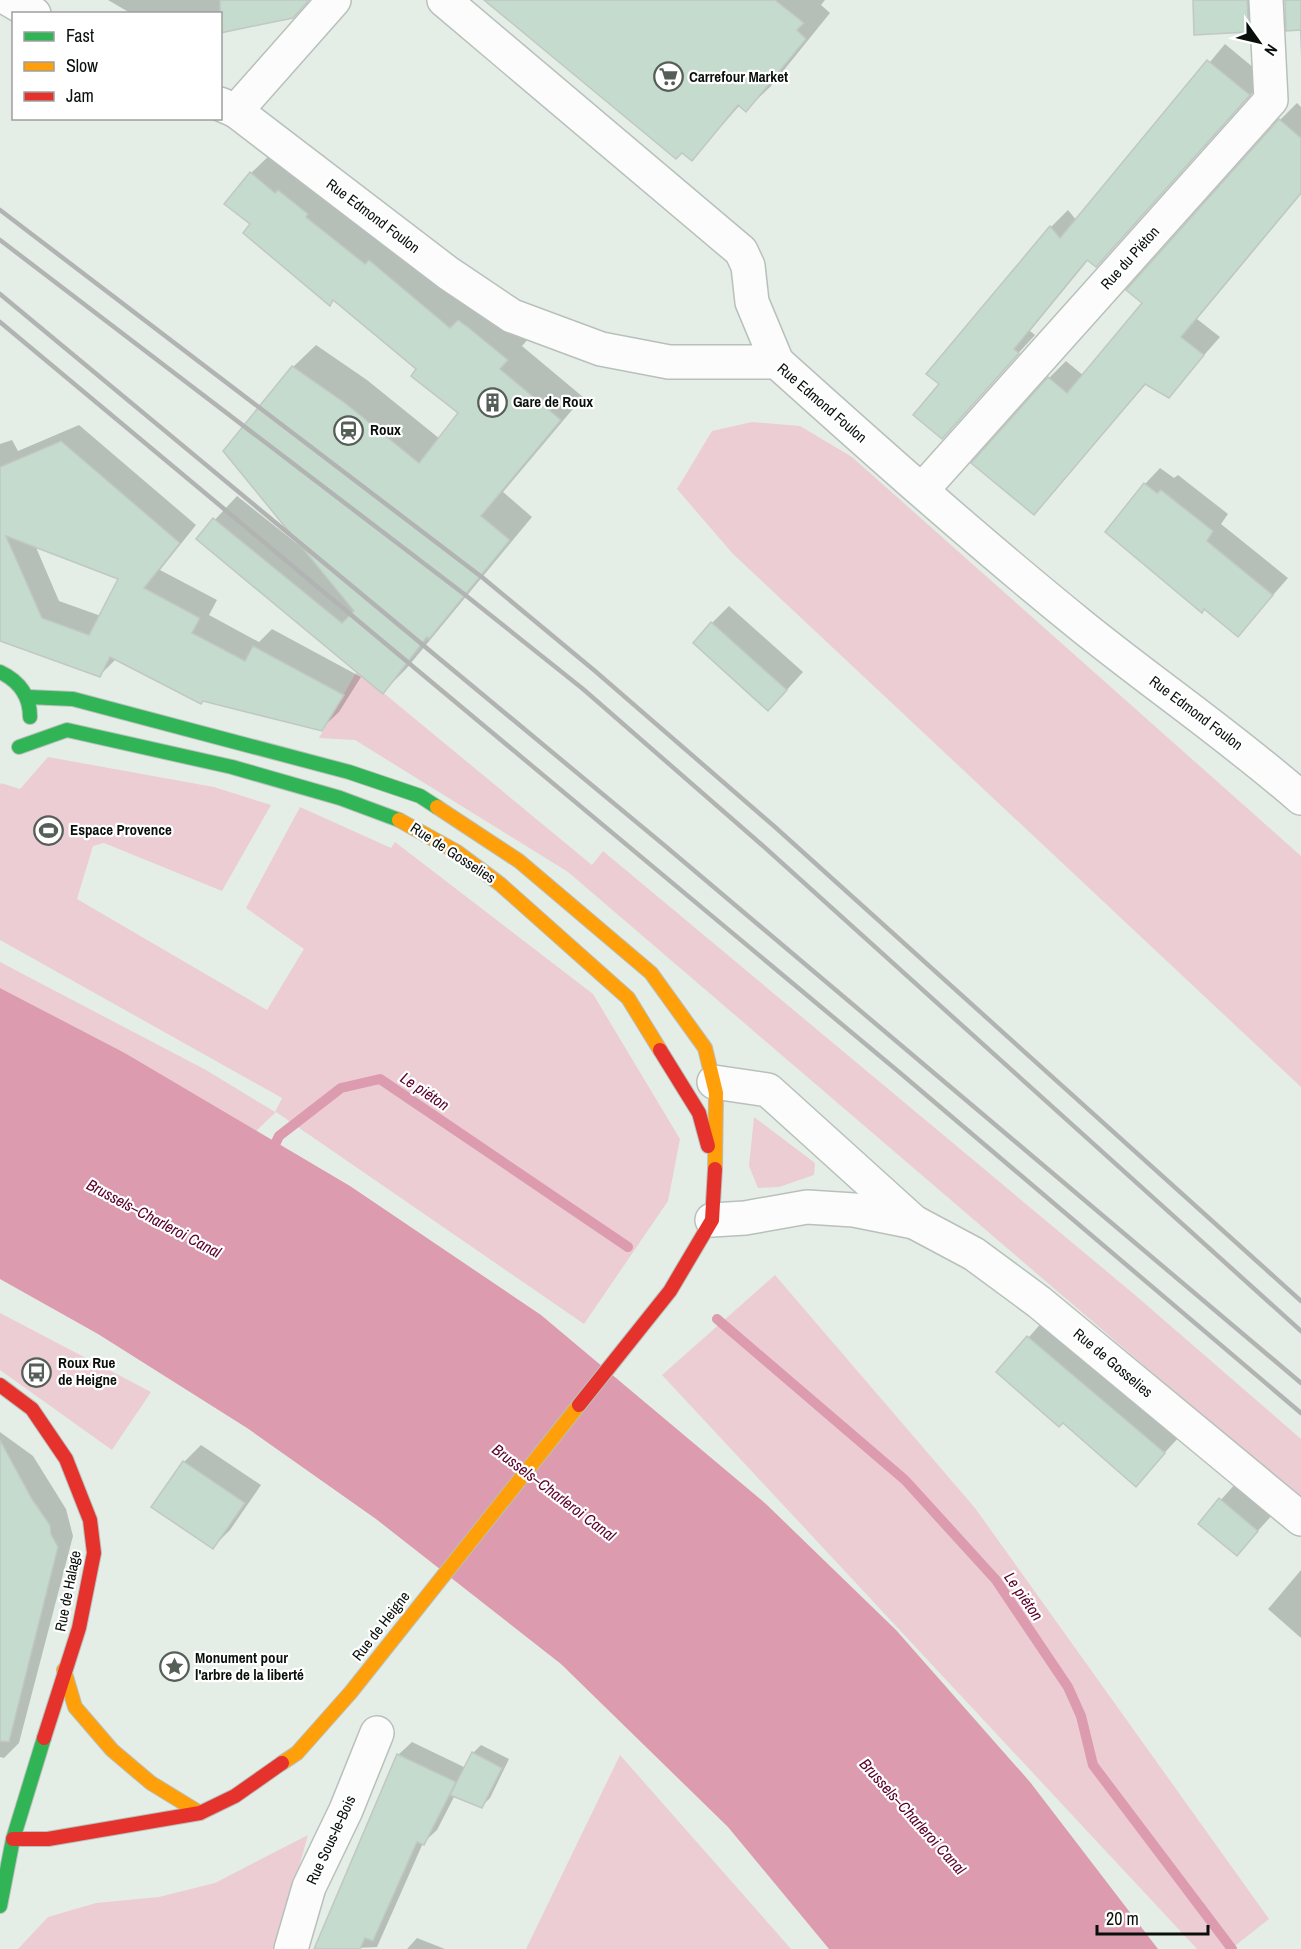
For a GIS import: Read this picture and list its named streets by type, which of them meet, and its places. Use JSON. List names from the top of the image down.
{
  "streets": {
    "street": [
      "Rue Edmond Foulon",
      "Rue du Piéton",
      "Rue de Gosselies",
      "Rue de Halage",
      "Rue de Heigne",
      "Rue Sous-le-Bois"
    ]
  },
  "crossings": [
    ["Rue Edmond Foulon", "Rue du Piéton"],
    ["Rue de Gosselies", "Rue de Heigne"],
    ["Rue de Halage", "Rue de Heigne"]
  ],
  "water": ["Le piéton", "Brussels–Charleroi Canal"],
  "places": {
    "supermarket": ["Carrefour Market"],
    "building": ["Gare de Roux"],
    "station": ["Roux"],
    "sports": ["Espace Provence"],
    "bus stop": ["Roux Rue de Heigne"],
    "place": ["Monument pour l'arbre de la liberté"]
  },
  "legend": ["Fast", "Slow", "Jam"],
  "scale_bar": "20 m",
  "north": "bottom right"
}
